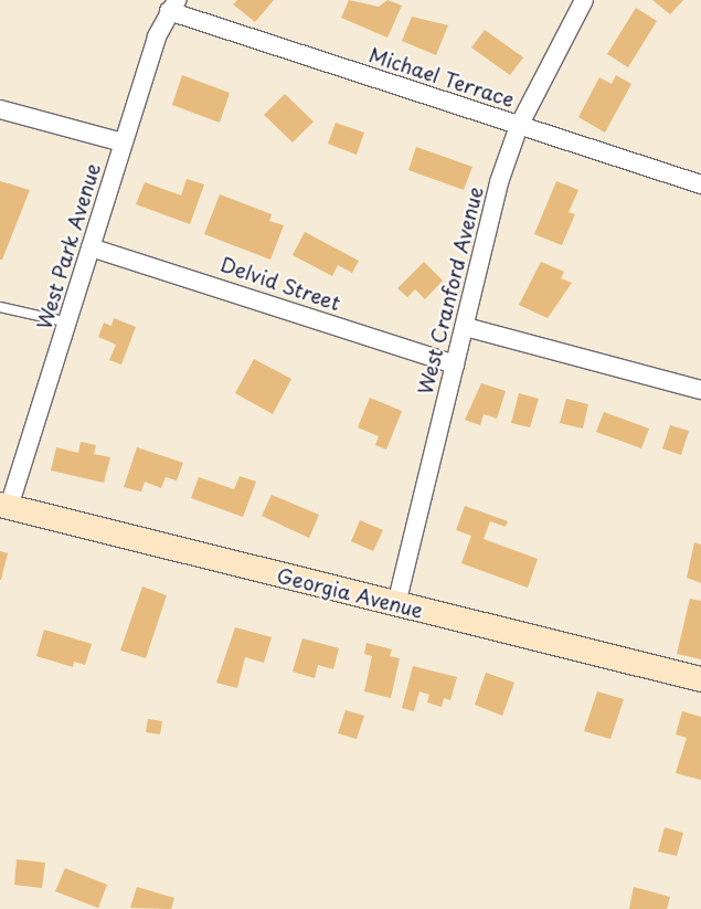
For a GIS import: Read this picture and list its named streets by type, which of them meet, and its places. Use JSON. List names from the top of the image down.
{
  "streets": {
    "street": [
      "Michael Terrace",
      "West Park Avenue",
      "Delvid Street",
      "West Cranford Avenue",
      "Georgia Avenue"
    ]
  },
  "crossings": [
    ["Michael Terrace", "West Park Avenue"],
    ["Michael Terrace", "West Cranford Avenue"],
    ["West Park Avenue", "Delvid Street"],
    ["West Park Avenue", "Georgia Avenue"],
    ["Delvid Street", "West Cranford Avenue"],
    ["West Cranford Avenue", "Georgia Avenue"]
  ]
}
